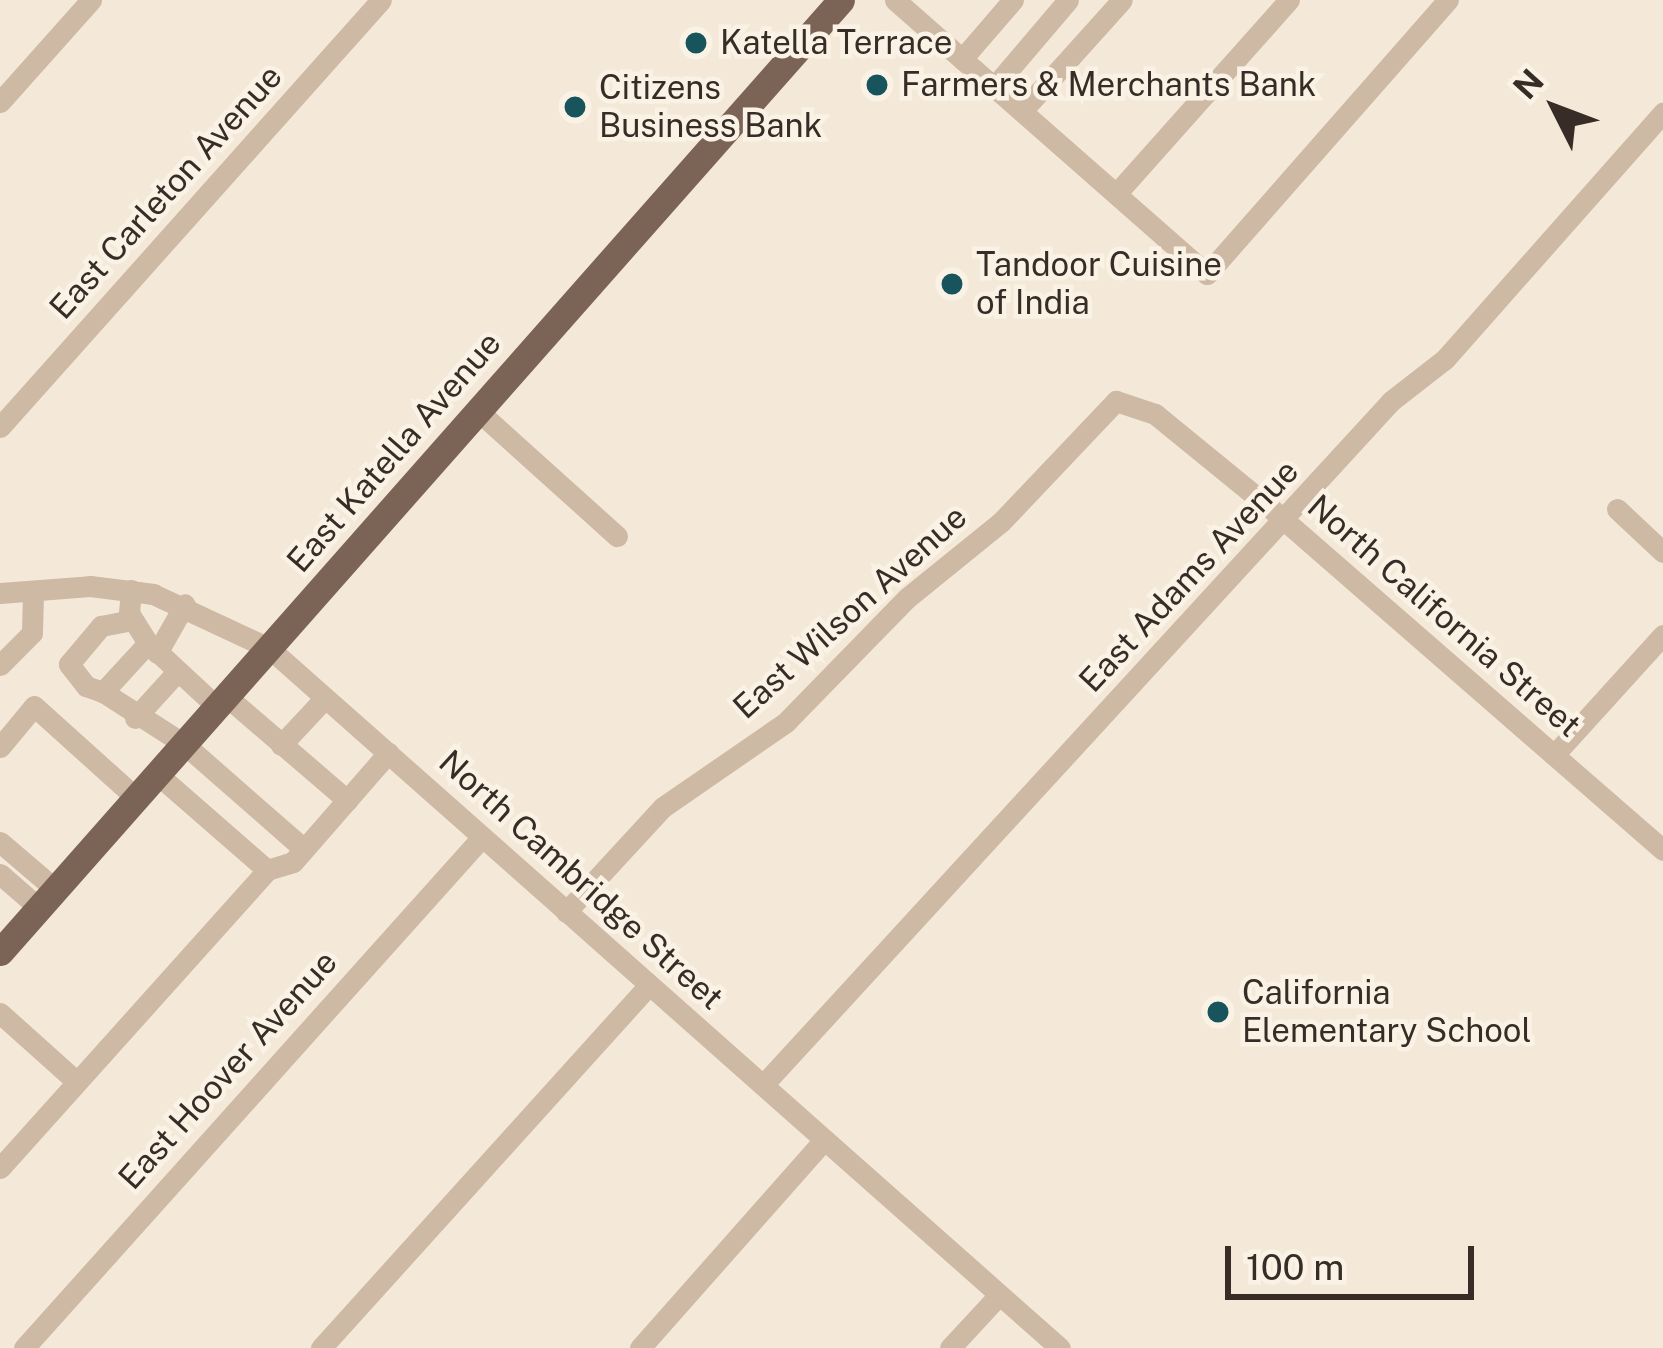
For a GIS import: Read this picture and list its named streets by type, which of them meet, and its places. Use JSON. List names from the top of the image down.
{
  "streets": {
    "main road": ["East Katella Avenue"],
    "street": [
      "East Carleton Avenue",
      "East Adams Avenue",
      "East Wilson Avenue",
      "North California Street",
      "North Cambridge Street",
      "East Hoover Avenue"
    ]
  },
  "crossings": [
    ["East Katella Avenue", "North Cambridge Street"],
    ["East Adams Avenue", "North California Street"],
    ["East Adams Avenue", "North Cambridge Street"],
    ["East Wilson Avenue", "North California Street"],
    ["East Wilson Avenue", "North Cambridge Street"],
    ["North Cambridge Street", "East Hoover Avenue"]
  ],
  "places": [
    "Katella Terrace",
    "Farmers & Merchants Bank",
    "Citizens Business Bank",
    "Tandoor Cuisine of India",
    "California Elementary School"
  ],
  "scale_bar": "100 m",
  "north": "top left"
}
